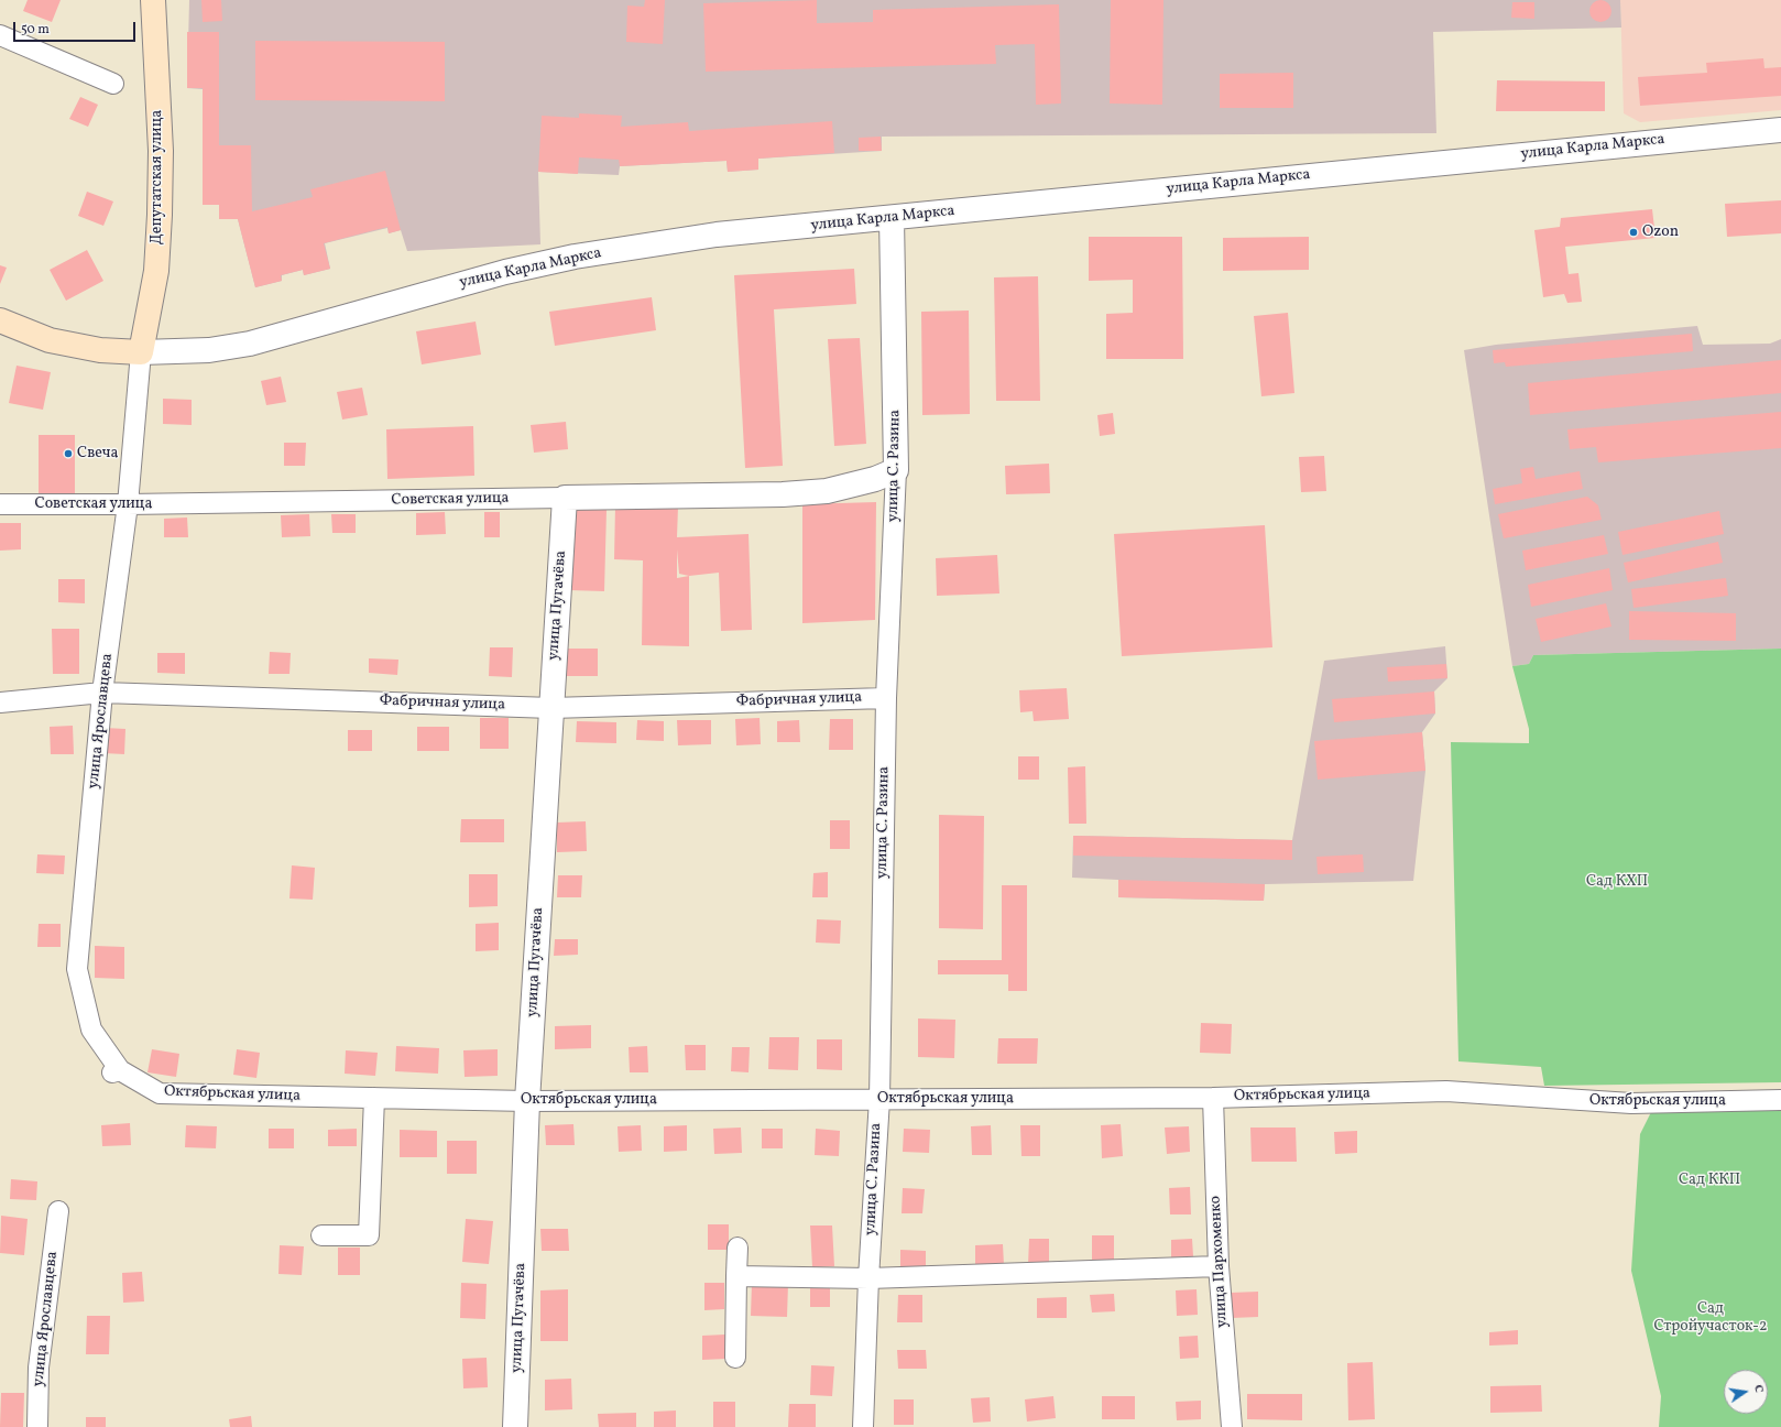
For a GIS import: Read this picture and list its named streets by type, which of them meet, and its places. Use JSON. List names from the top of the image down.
{
  "streets": {
    "main road": ["улица Карла Маркса", "Депутатская улица"],
    "street": [
      "улица С. Разина",
      "Советская улица",
      "улица Пугачёва",
      "Фабричная улица",
      "улица Ярославцева",
      "Октябрьская улица",
      "улица Пархоменко"
    ]
  },
  "crossings": [
    ["улица Карла Маркса", "Депутатская улица"],
    ["улица Карла Маркса", "улица С. Разина"],
    ["улица Карла Маркса", "улица Ярославцева"],
    ["Депутатская улица", "улица Ярославцева"],
    ["улица С. Разина", "Советская улица"],
    ["улица С. Разина", "Фабричная улица"],
    ["улица С. Разина", "Октябрьская улица"],
    ["Советская улица", "улица Пугачёва"],
    ["Советская улица", "улица Ярославцева"],
    ["улица Пугачёва", "Фабричная улица"],
    ["улица Пугачёва", "Октябрьская улица"],
    ["Фабричная улица", "улица Ярославцева"],
    ["улица Ярославцева", "Октябрьская улица"],
    ["Октябрьская улица", "улица Пархоменко"]
  ],
  "parks": ["Сад КХП", "Сад ККП", "Сад Стройучасток-2"],
  "places": ["Ozon", "Свеча"],
  "scale_bar": "50 m",
  "north": "right"
}
